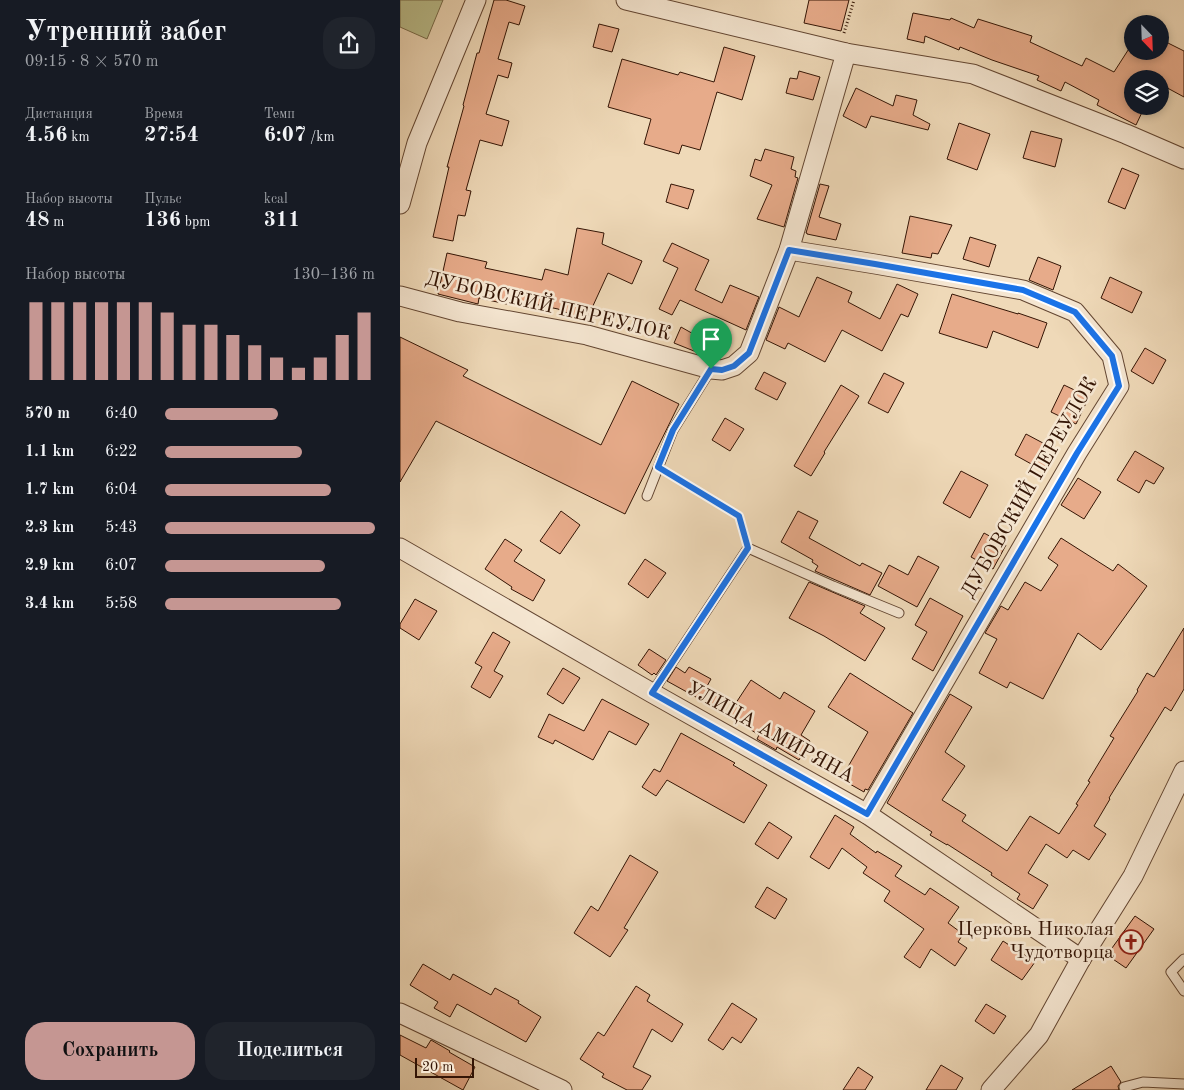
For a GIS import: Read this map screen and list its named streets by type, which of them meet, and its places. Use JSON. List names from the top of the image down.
{
  "streets": {
    "street": ["ДУБОВСКИЙ ПЕРЕУЛОК", "УЛИЦА АМИРЯНА"]
  },
  "crossings": [
    ["ДУБОВСКИЙ ПЕРЕУЛОК", "УЛИЦА АМИРЯНА"]
  ],
  "places": {
    "church": ["Церковь Николая Чудотворца"]
  },
  "scale_bar": "20 m",
  "north": "bottom right",
  "page": {
    "heading": ["Утренний забег", "09:15 · 8 × 570 m"],
    "stats": [
      ["Дистанция", "4.56 km"],
      ["Время", "27:54"],
      ["Темп", "6:07 /km"],
      ["Набор высоты", "48 m"],
      ["Пульс", "136 bpm"],
      ["kcal", "311"]
    ],
    "chart": ["Набор высоты", "130–136 m"],
    "list": [
      {
        "name": "570 m",
        "note": "6:40"
      },
      {
        "name": "1.1 km",
        "note": "6:22"
      },
      {
        "name": "1.7 km",
        "note": "6:04"
      },
      {
        "name": "2.3 km",
        "note": "5:43"
      },
      {
        "name": "2.9 km",
        "note": "6:07"
      },
      {
        "name": "3.4 km",
        "note": "5:58"
      }
    ],
    "buttons": ["Сохранить", "Поделиться"],
    "scale": "20 m"
  }
}
